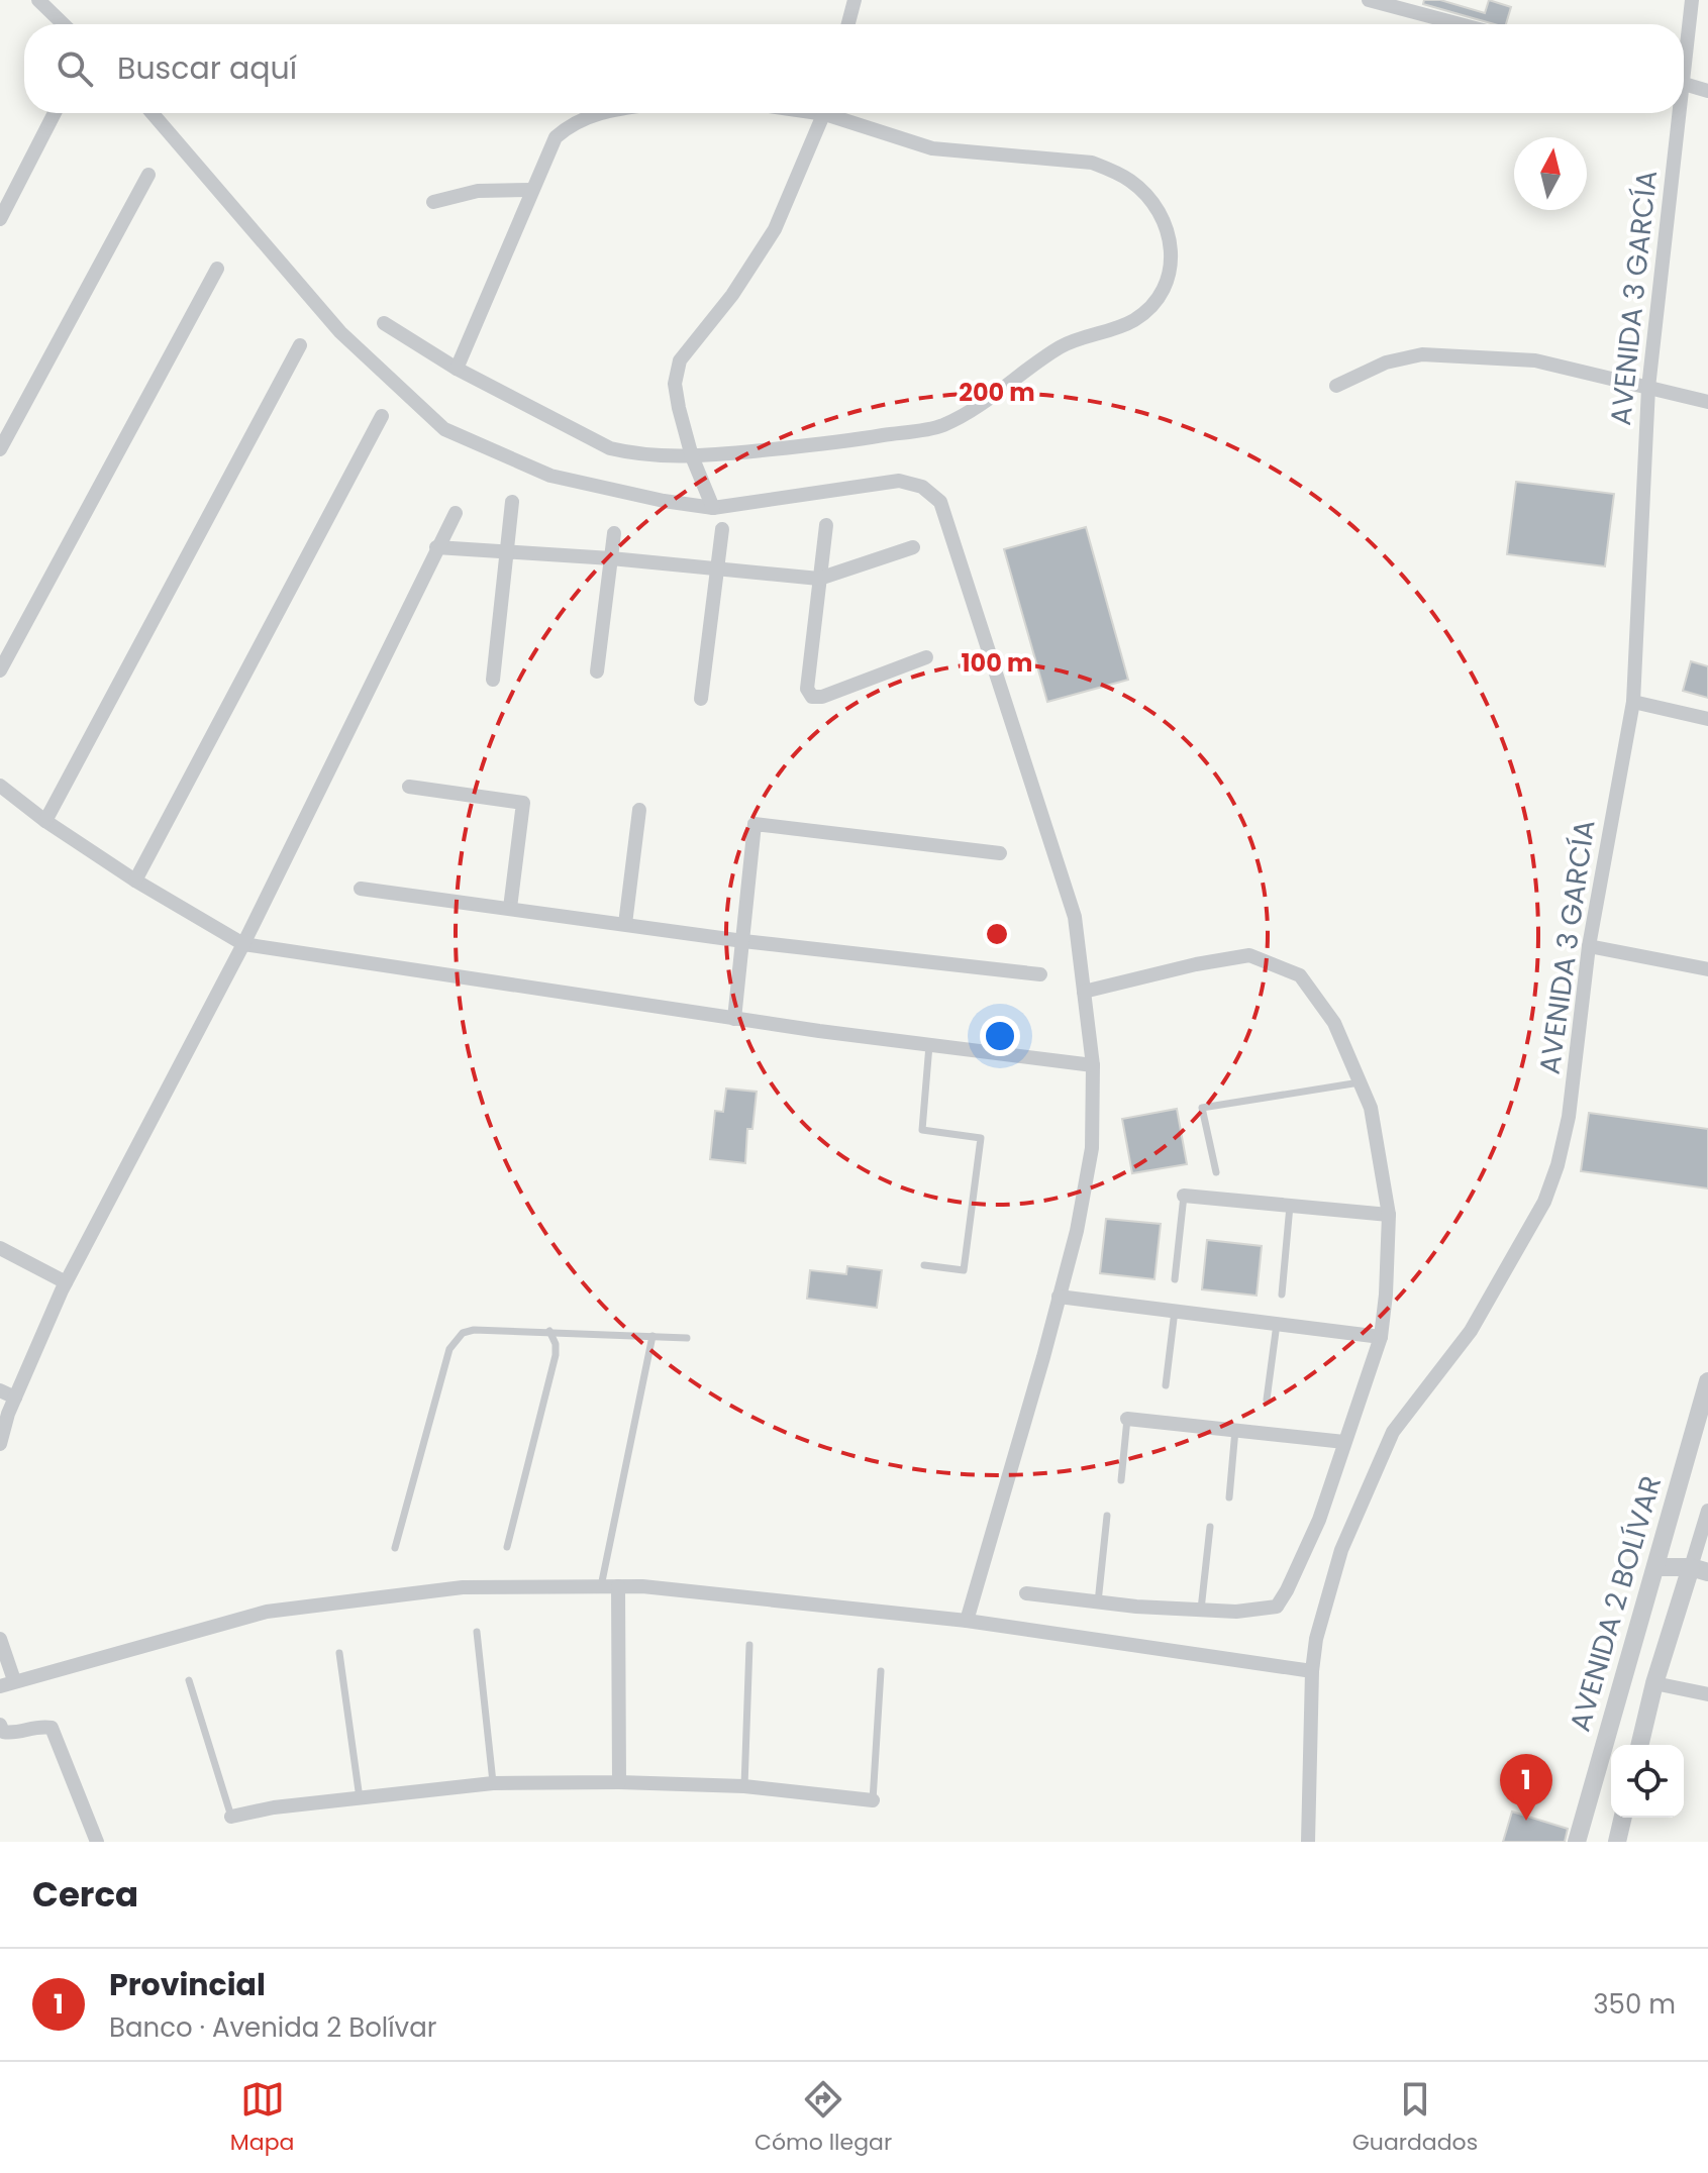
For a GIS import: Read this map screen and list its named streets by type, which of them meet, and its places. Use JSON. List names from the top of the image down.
{
  "streets": {
    "street": ["AVENIDA 3 GARCÍA", "AVENIDA 2 BOLÍVAR"]
  },
  "north": "top",
  "page": {
    "search": "Buscar aquí",
    "pins": "1",
    "heading": "Cerca",
    "list": [
      {
        "mark": "1",
        "name": "Provincial",
        "note": "Banco · Avenida 2 Bolívar",
        "value": "350 m"
      }
    ],
    "nav": ["Mapa", "Cómo llegar", "Guardados"]
  },
  "rings": ["200 m", "100 m"]
}
